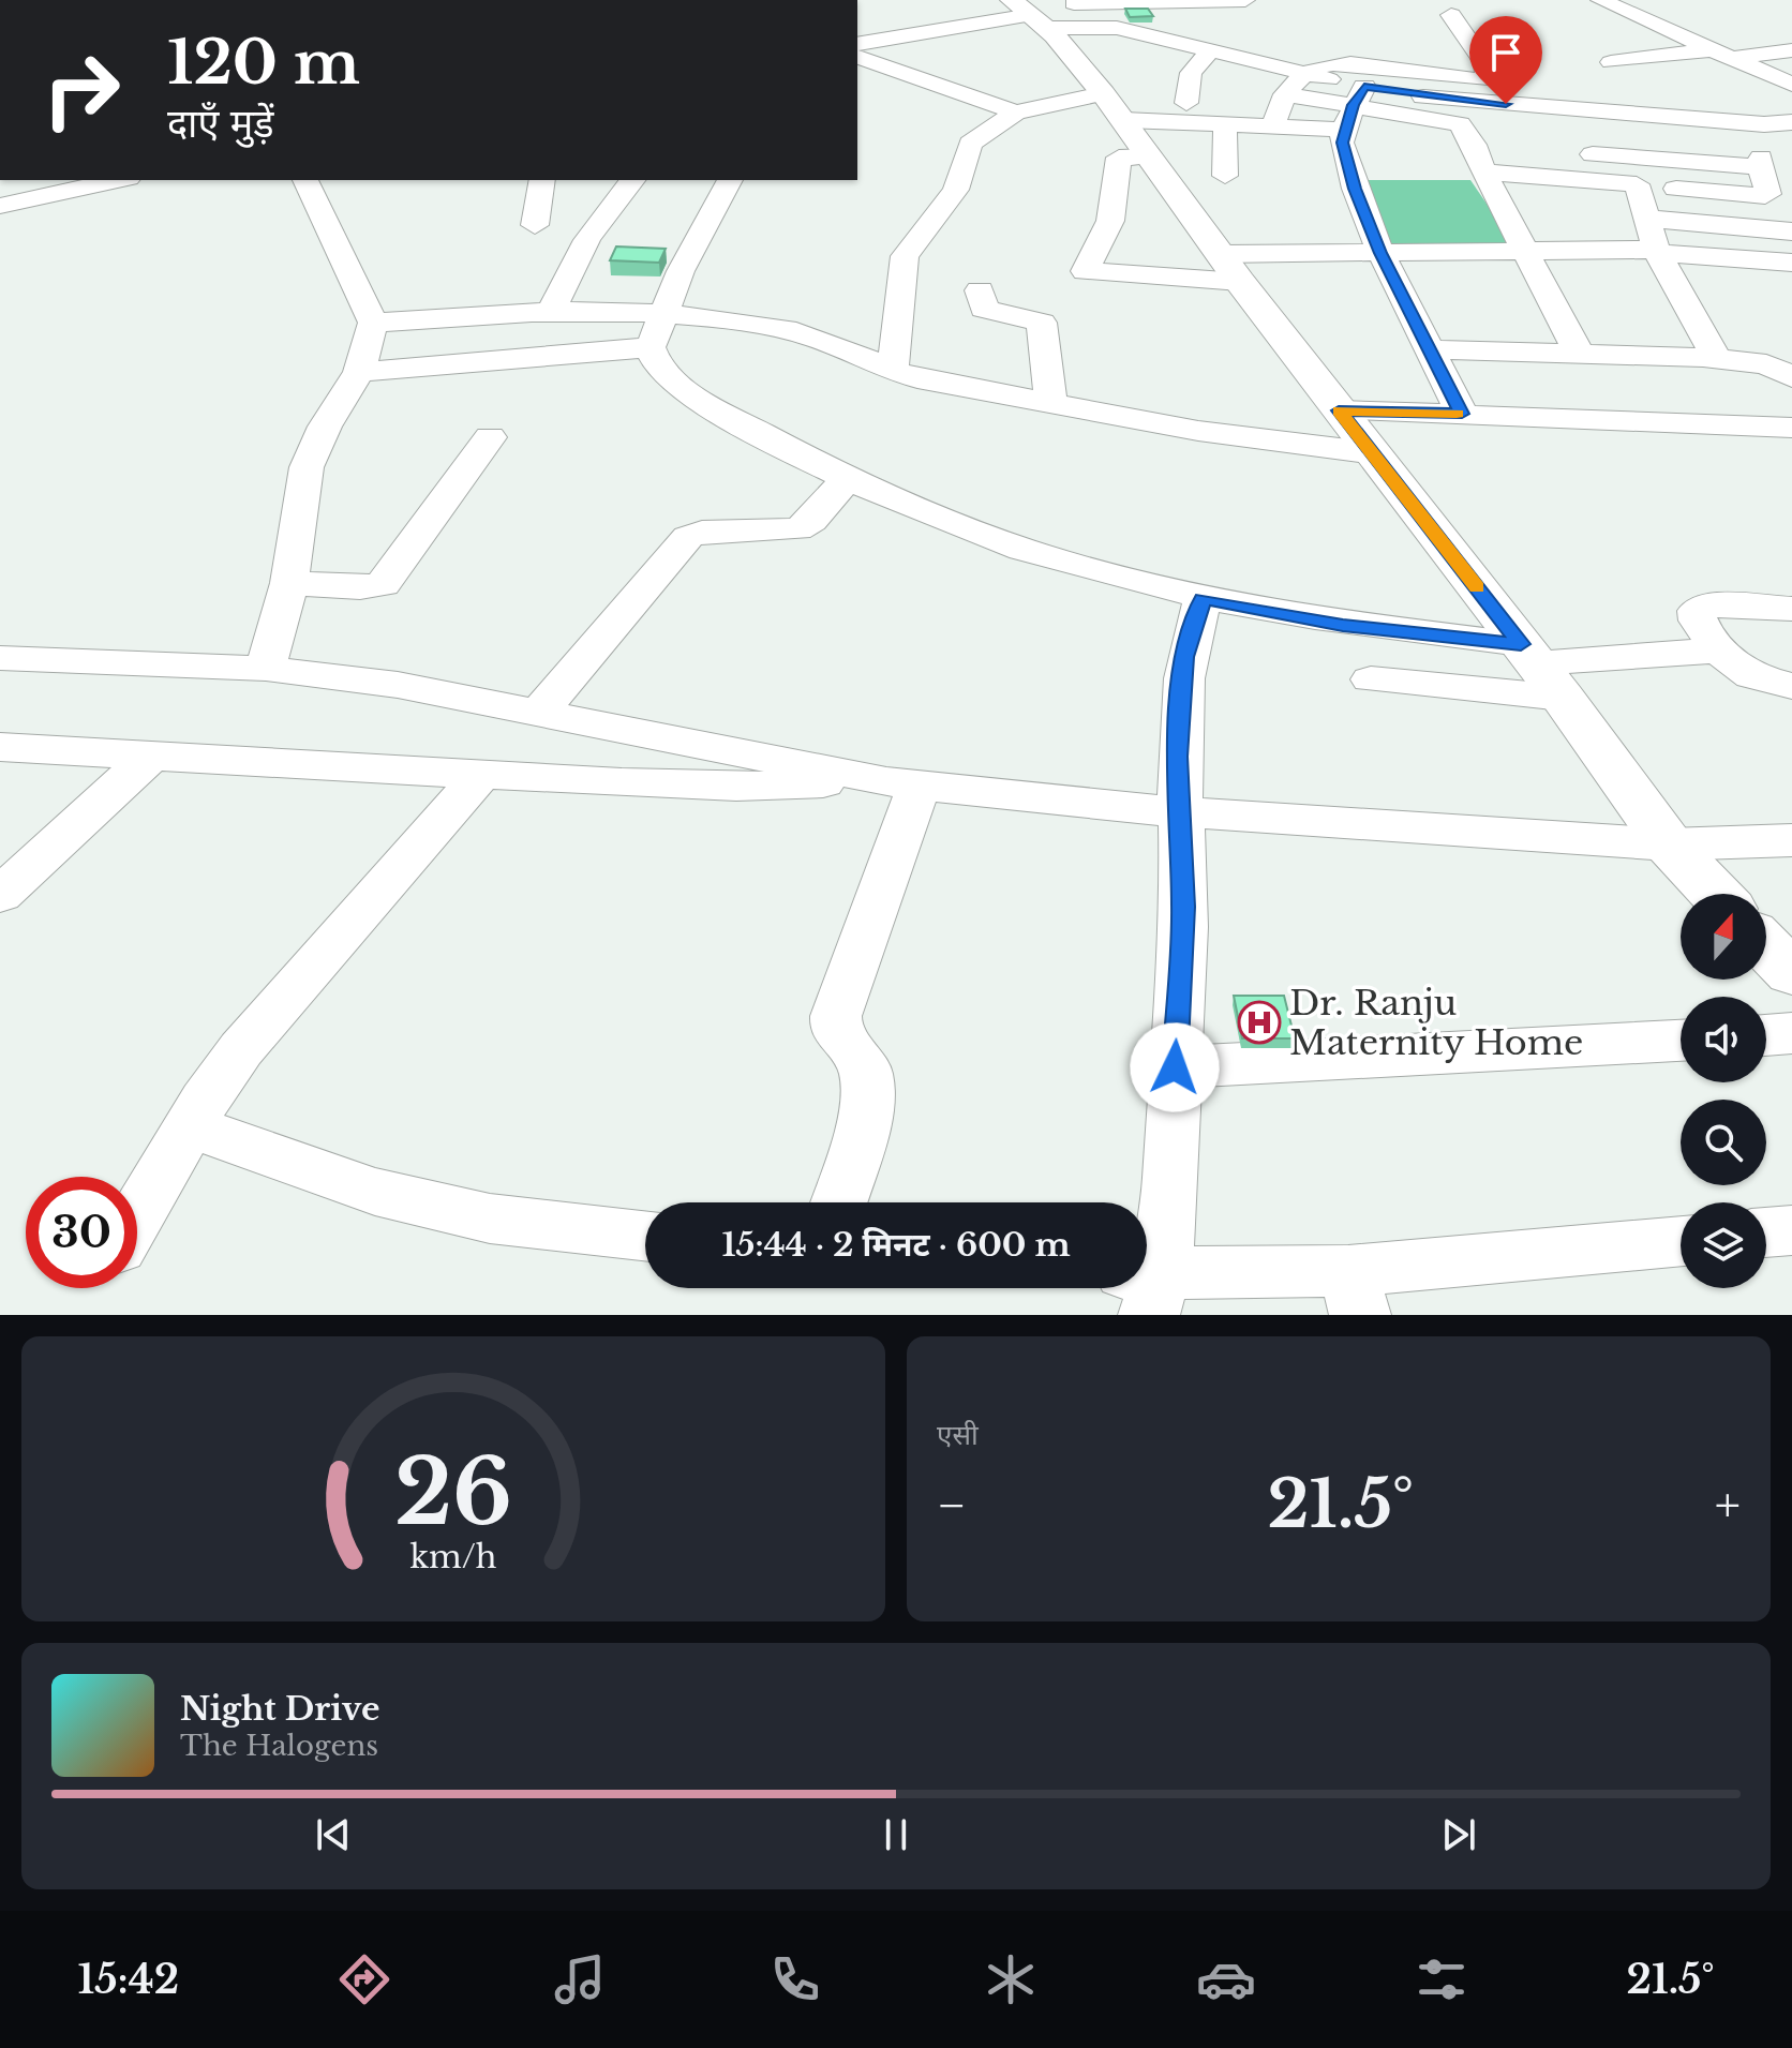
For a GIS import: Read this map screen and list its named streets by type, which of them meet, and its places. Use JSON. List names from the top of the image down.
{
  "places": {
    "hospital": ["Dr. Ranju Maternity Home"]
  },
  "north": "top",
  "page": {
    "turn": ["120 m", "दाएँ मुड़ें"],
    "limit": "30",
    "trip": "15:44 · 2 मिनट · 600 m",
    "tile": "एसी",
    "heat": ["−", "21.5°", "+"],
    "song": ["Night Drive", "The Halogens"],
    "tabs": ["15:42", "21.5°"],
    "gauge": ["26", "km/h"]
  }
}
